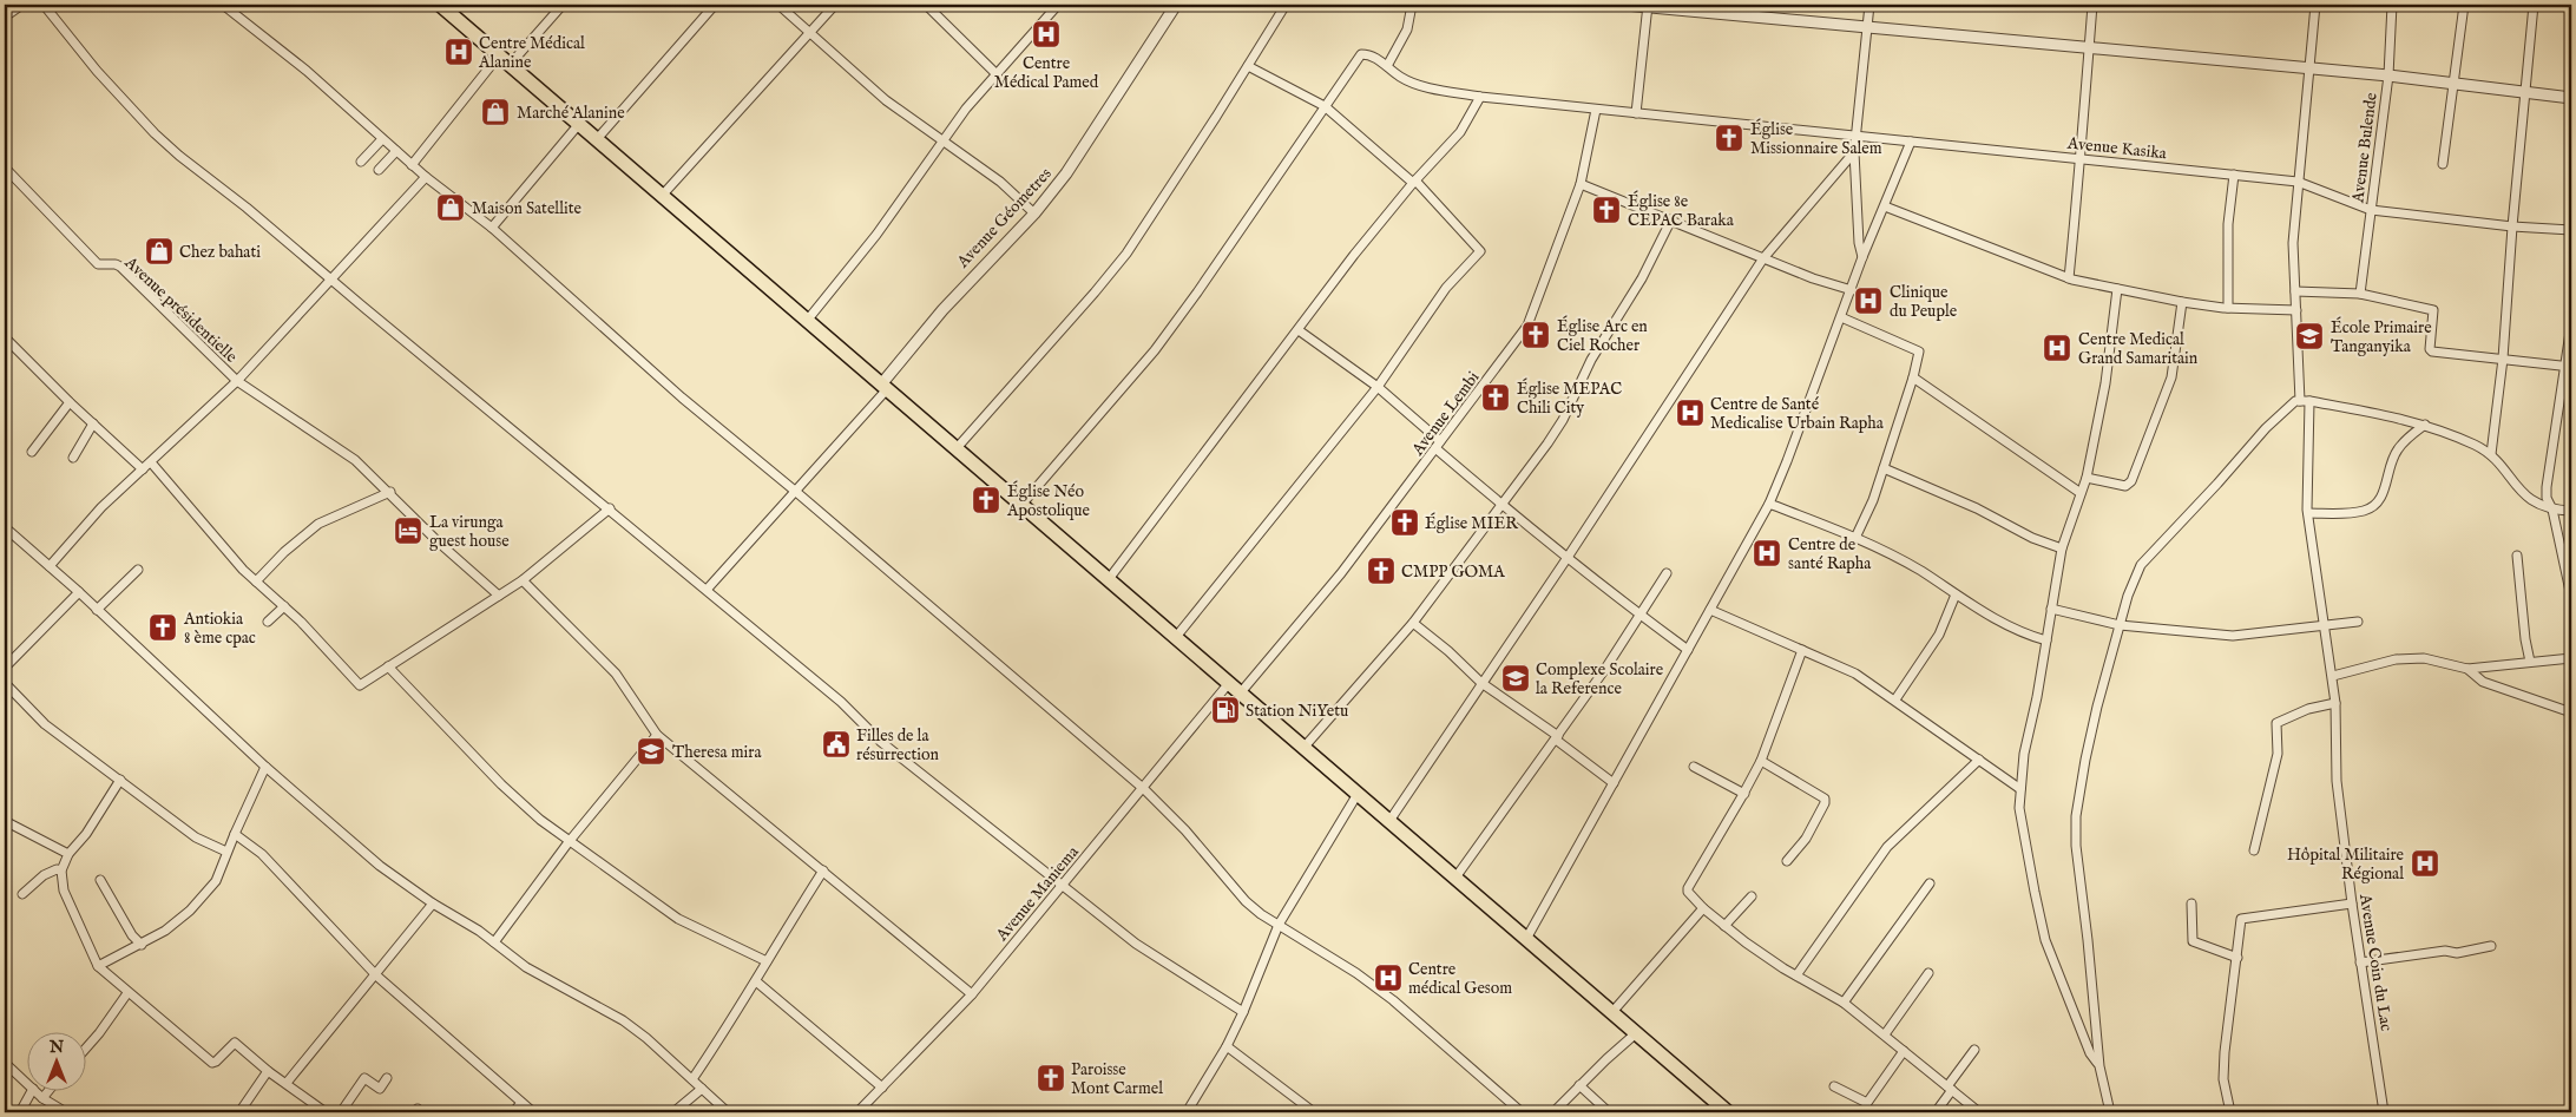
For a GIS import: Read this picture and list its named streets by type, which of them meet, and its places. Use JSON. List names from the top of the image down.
{
  "streets": {
    "street": [
      "Avenue Kasika",
      "Avenue Bulende",
      "Avenue Géometres",
      "Avenue présidentielle",
      "Avenue Lembi",
      "Avenue Maniema",
      "Avenue Coin du Lac"
    ]
  },
  "crossings": [
    ["Avenue Kasika", "Avenue Bulende"],
    ["Avenue Kasika", "Avenue Lembi"],
    ["Avenue Kasika", "Avenue Coin du Lac"]
  ],
  "places": {
    "hospital": [
      "Centre Médical Pamed",
      "Centre Médical Alanine",
      "Clinique du Peuple",
      "Centre Medical Grand Samaritain",
      "Centre de Santé Medicalise Urbain Rapha",
      "Centre de santé Rapha",
      "Hôpital Militaire Régional",
      "Centre médical Gesom"
    ],
    "shop": ["Marché Alanine", "Maison Satellite", "Chez bahati"],
    "church": [
      "Église Missionnaire Salem",
      "Église 8e CEPAC Baraka",
      "Église Arc en Ciel Rocher",
      "Église MEPAC Chili City",
      "Église Néo Apostolique",
      "Église MIER",
      "CMPP GOMA",
      "Antiokia 8 ème cpac",
      "Paroisse Mont Carmel"
    ],
    "school or university": ["École Primaire Tanganyika", "Complexe Scolaire la Reference", "Theresa mira"],
    "hotel": ["La virunga guest house"],
    "fuel station": ["Station NiYetu"],
    "public building": ["Filles de la résurrection"]
  },
  "north": "top"
}
